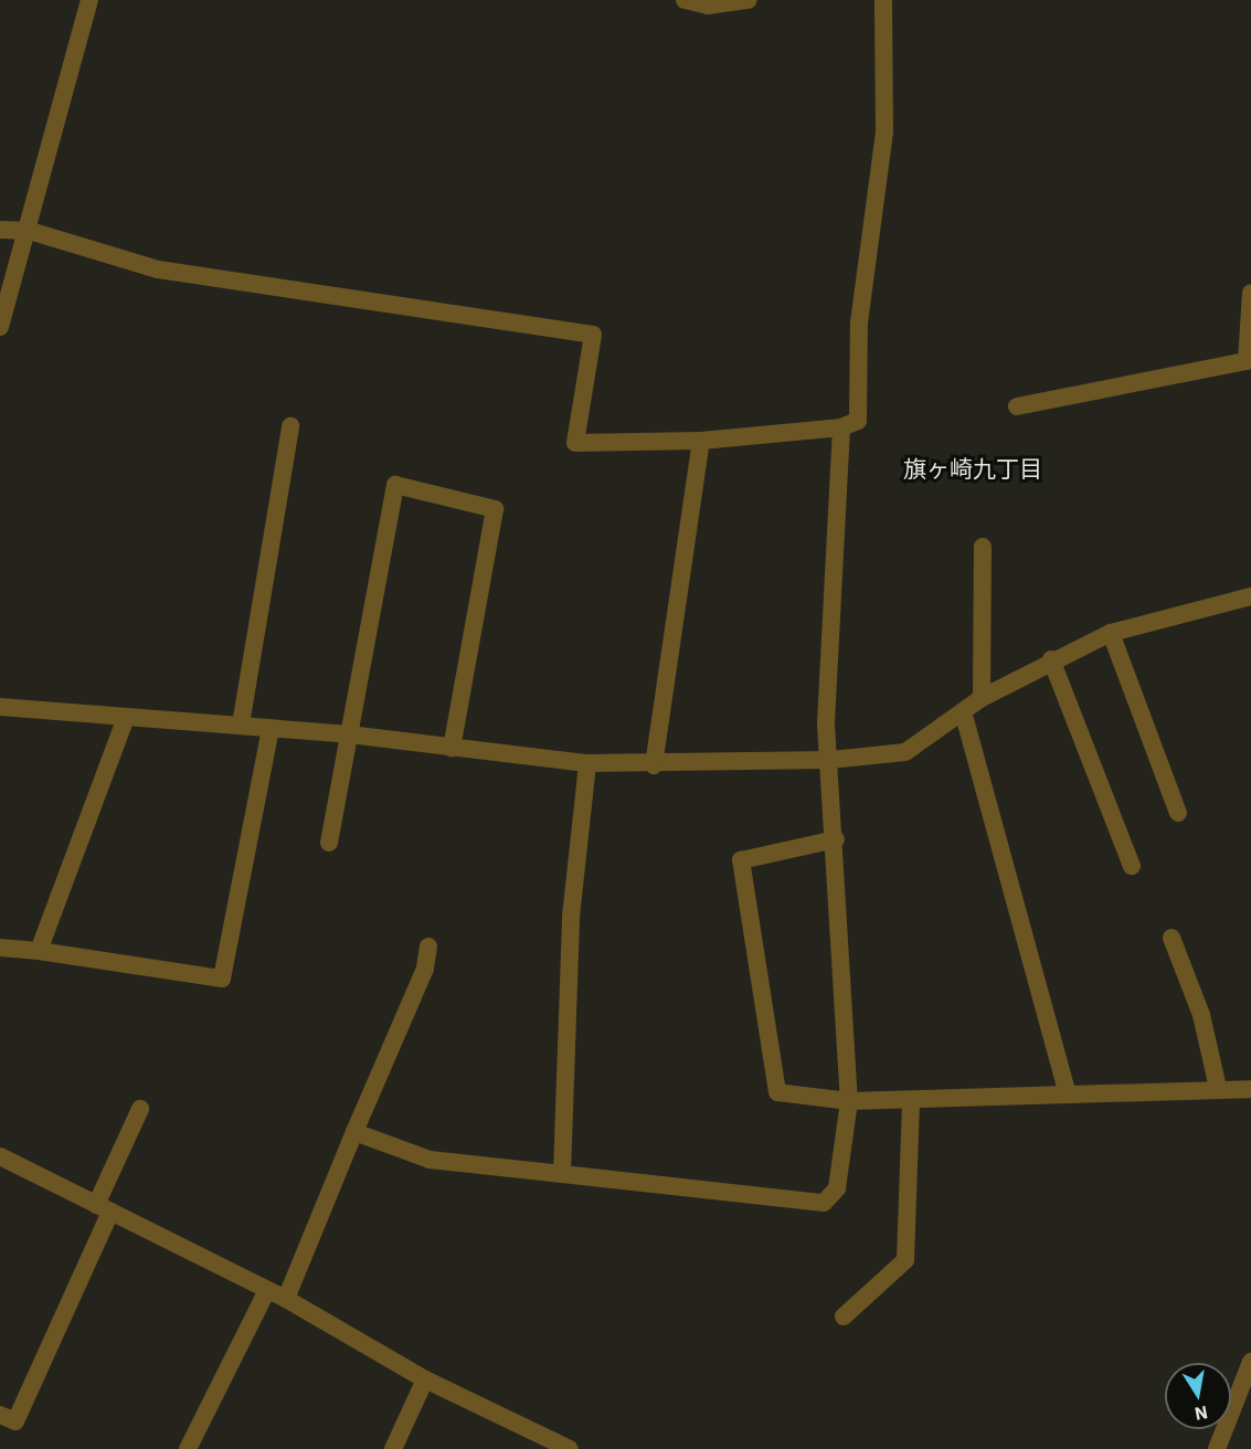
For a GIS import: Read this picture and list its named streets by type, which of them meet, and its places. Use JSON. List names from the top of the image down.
{
  "districts": ["旗ヶ崎九丁目"],
  "north": "bottom"
}
